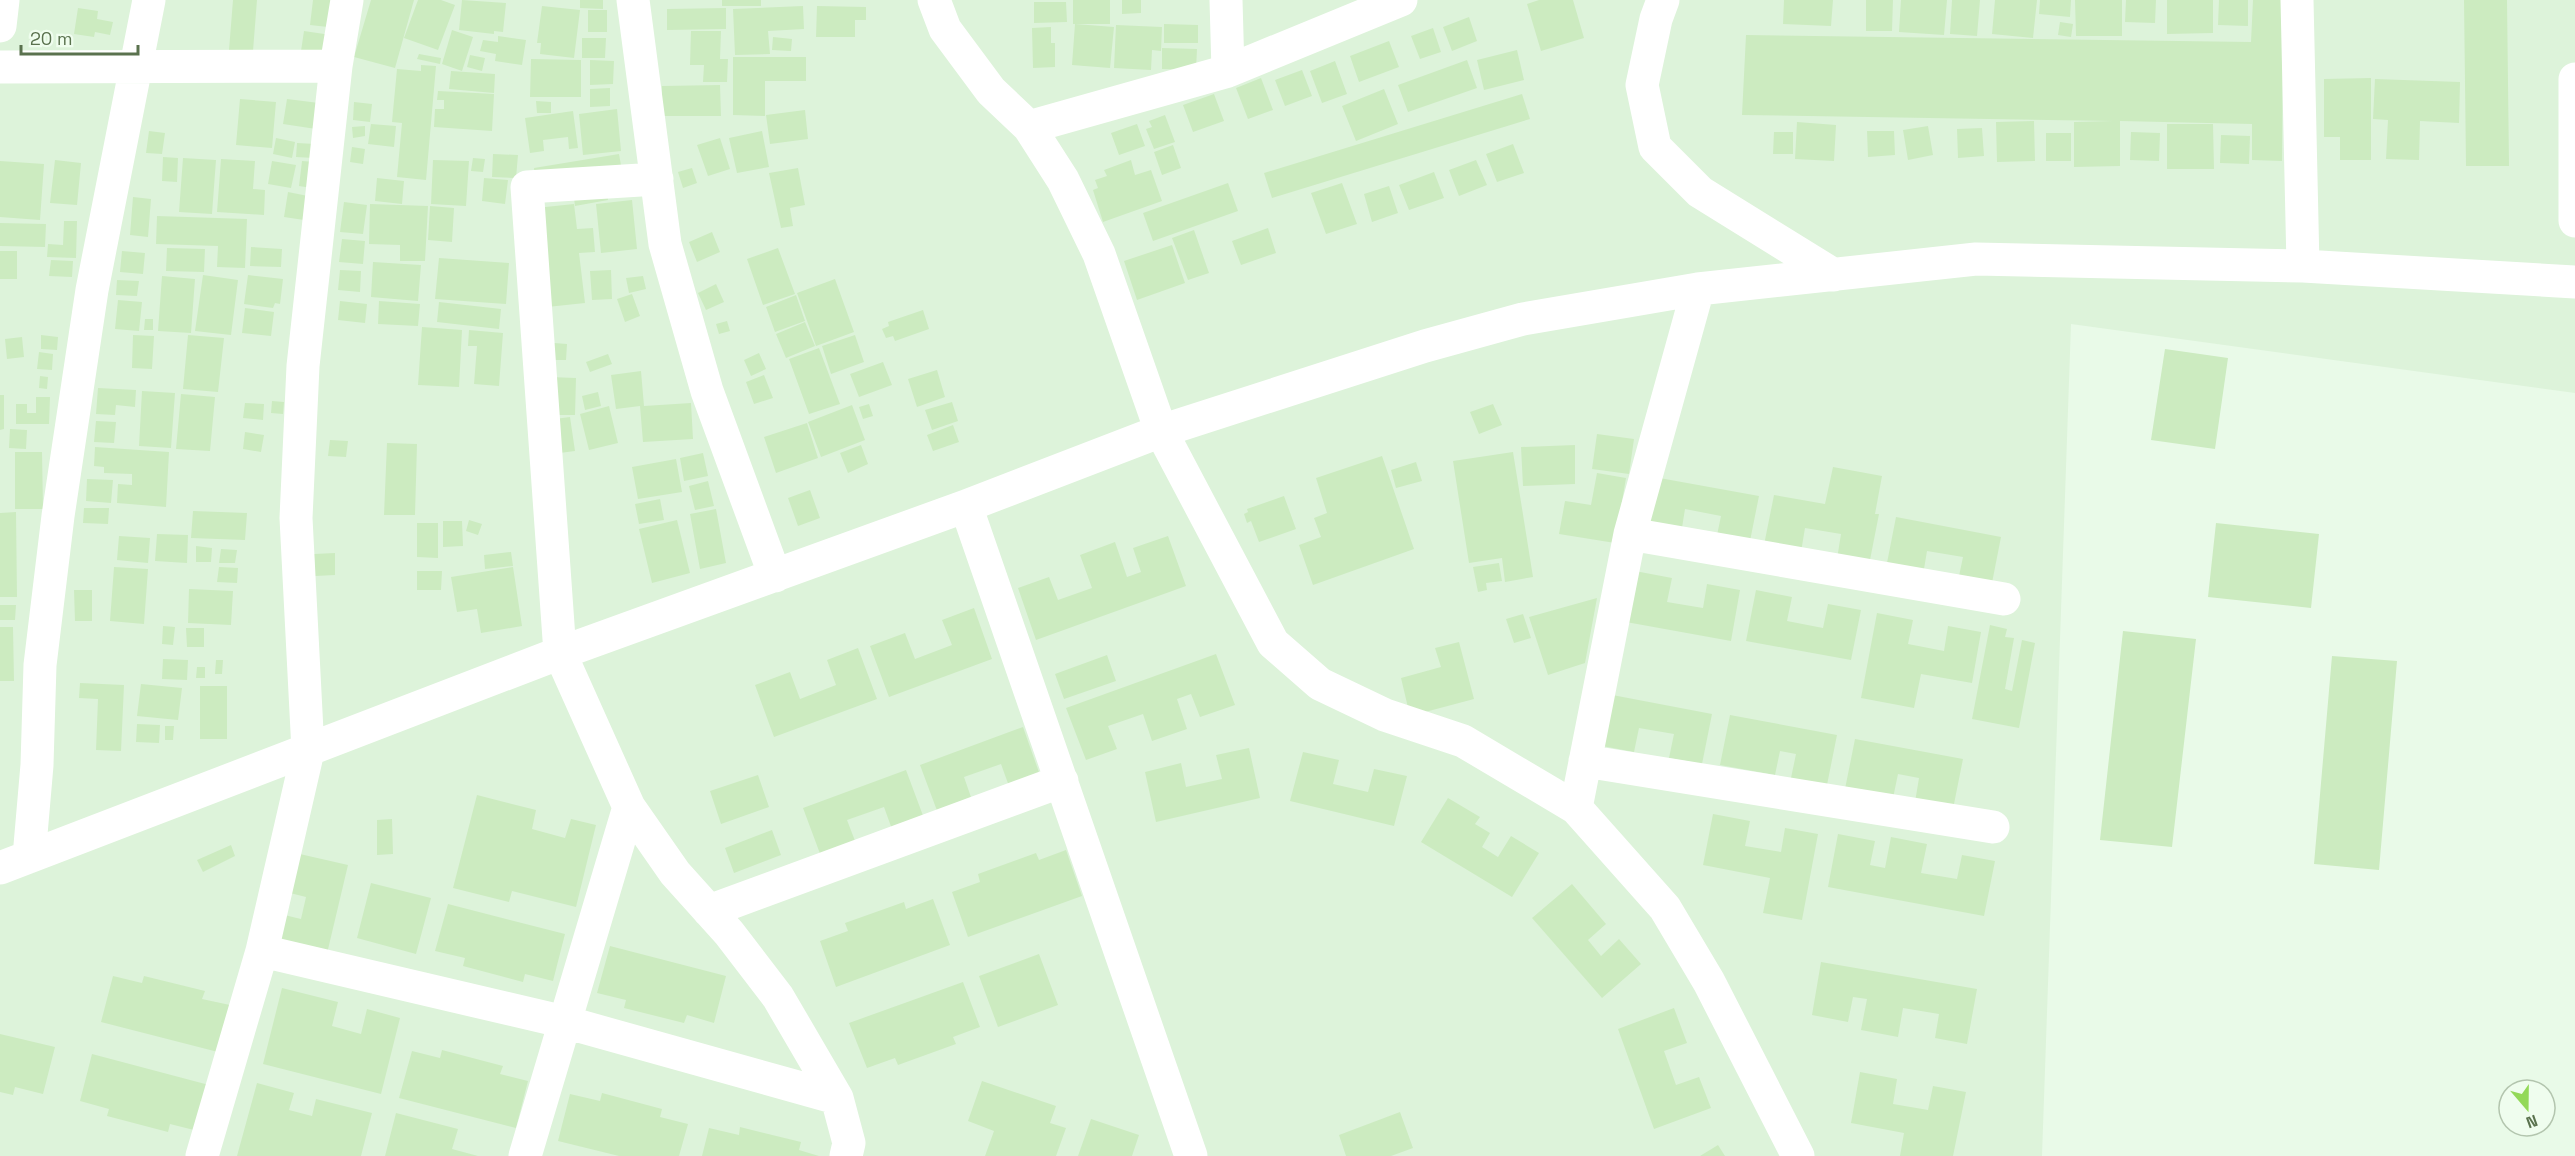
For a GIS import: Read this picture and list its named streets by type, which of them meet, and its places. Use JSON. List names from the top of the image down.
{
  "scale_bar": "20 m",
  "north": "bottom"
}
